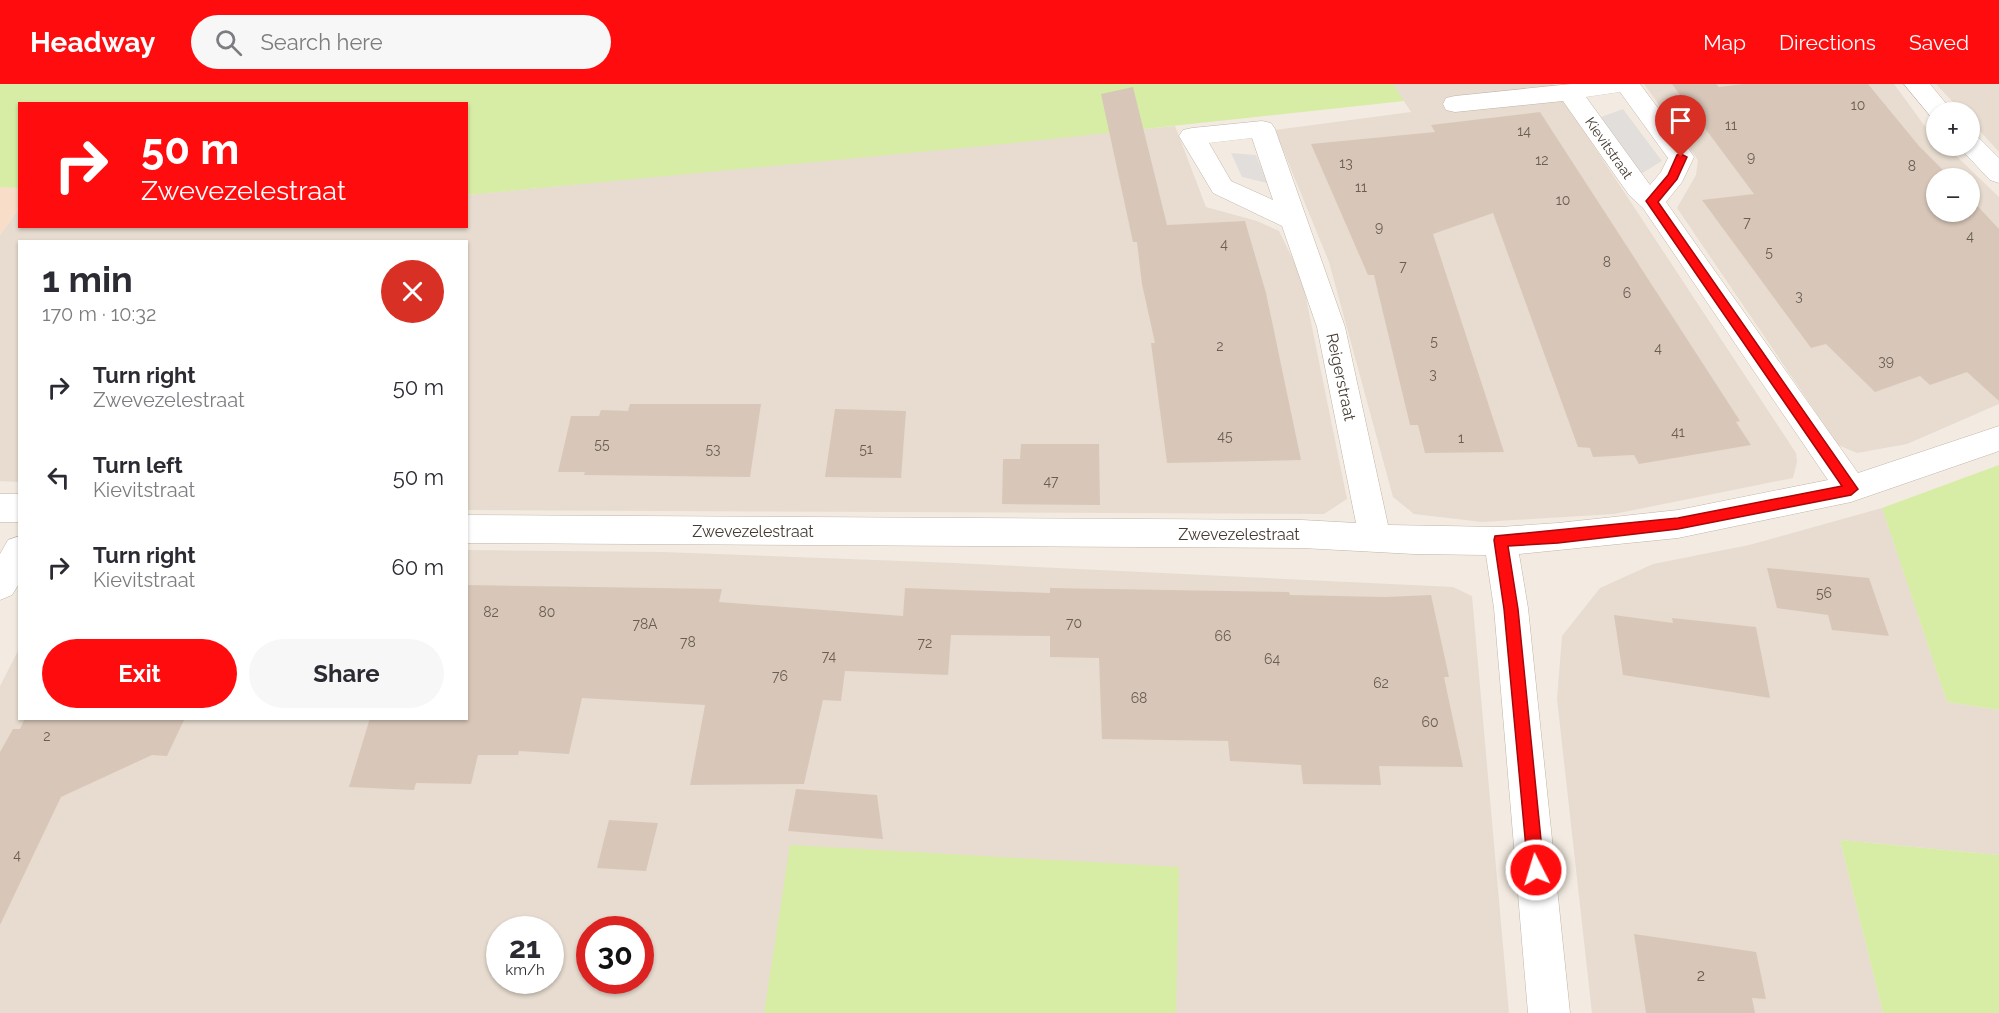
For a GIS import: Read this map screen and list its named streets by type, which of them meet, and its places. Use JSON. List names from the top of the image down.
{
  "streets": {
    "street": ["Kievitstraat", "Reigerstraat", "Zwevezelestraat"]
  },
  "crossings": [
    ["Kievitstraat", "Zwevezelestraat"],
    ["Reigerstraat", "Zwevezelestraat"]
  ],
  "house_numbers": [
    "10",
    "11",
    "14",
    "9",
    "12",
    "13",
    "8",
    "11",
    "10",
    "7",
    "9",
    "4",
    "4",
    "5",
    "8",
    "7",
    "6",
    "3",
    "5",
    "2",
    "4",
    "39",
    "3",
    "41",
    "45",
    "1",
    "55",
    "53",
    "51",
    "47",
    "56",
    "82",
    "80",
    "70",
    "78A",
    "66",
    "78",
    "72",
    "74",
    "64",
    "76",
    "62",
    "68",
    "60",
    "2",
    "4",
    "2"
  ],
  "page": {
    "header": "Headway",
    "search": "Search here",
    "nav": ["Map", "Directions", "Saved"],
    "map_buttons": ["+", "−"],
    "turn": ["50 m", "Zwevezelestraat"],
    "heading": ["1 min", "170 m · 10:32"],
    "list": [
      {
        "name": "Turn right",
        "note": "Zwevezelestraat",
        "value": "50 m"
      },
      {
        "name": "Turn left",
        "note": "Kievitstraat",
        "value": "50 m"
      },
      {
        "name": "Turn right",
        "note": "Kievitstraat",
        "value": "60 m"
      }
    ],
    "buttons": ["Exit", "Share"],
    "speed": "21 km/h",
    "limit": "30"
  }
}
